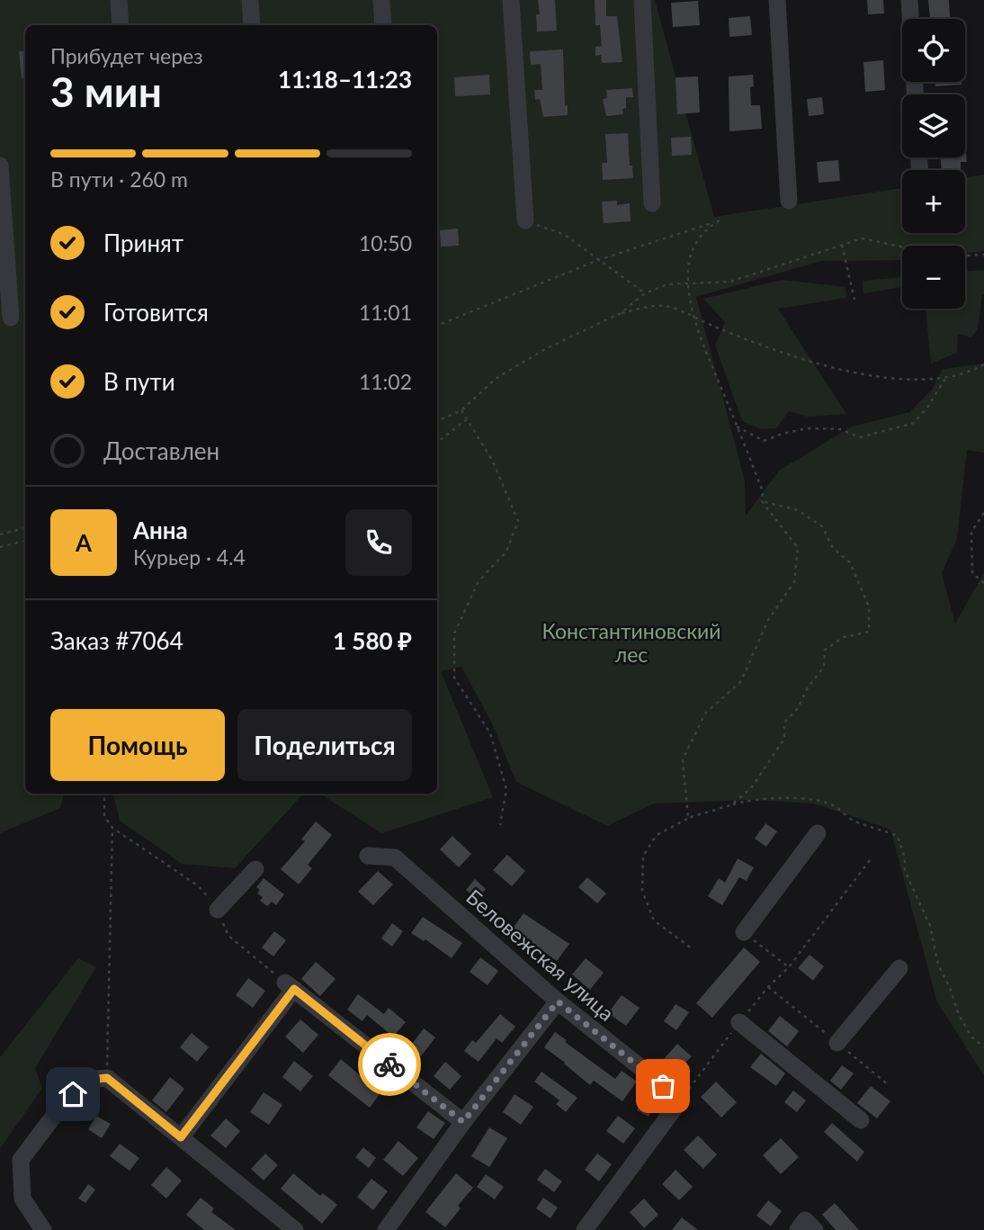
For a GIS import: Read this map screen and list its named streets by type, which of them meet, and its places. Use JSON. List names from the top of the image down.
{
  "streets": {
    "street": ["Беловежская улица"]
  },
  "parks": ["Константиновский лес"],
  "page": {
    "map_buttons": ["+", "−"],
    "heading": ["3 мин", "Прибудет через", "11:18–11:23"],
    "panel": [
      "Анна",
      "Курьер · 4.4",
      "Заказ #7064",
      "1 580 ₽"
    ],
    "bar": "В пути · 260 m",
    "list": [
      ["Принят", "10:50"],
      ["Готовится", "11:01"],
      ["В пути", "11:02"],
      "Доставлен"
    ],
    "round": "А",
    "buttons": ["Помощь", "Поделиться"]
  }
}
